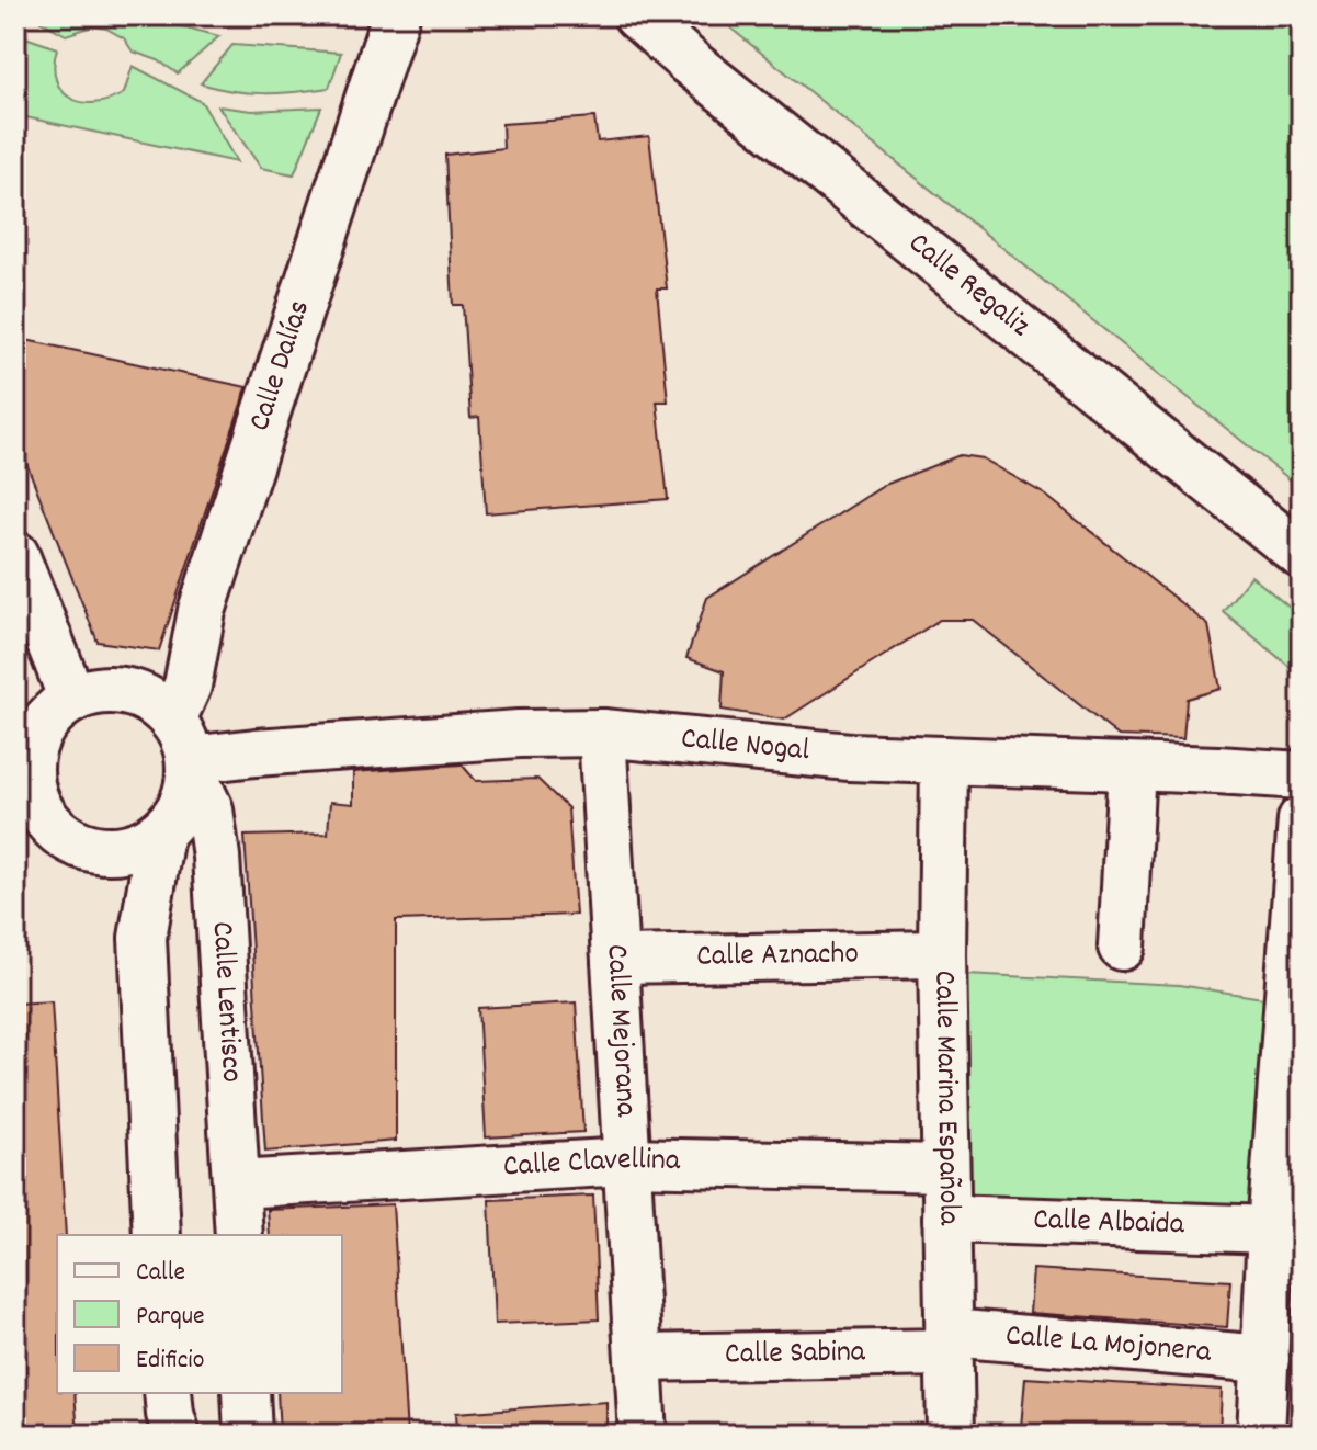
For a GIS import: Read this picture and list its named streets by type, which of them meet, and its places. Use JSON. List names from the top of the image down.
{
  "streets": {
    "street": [
      "Calle Regaliz",
      "Calle Dalías",
      "Calle Nogal",
      "Calle Aznacho",
      "Calle Lentisco",
      "Calle Mejorana",
      "Calle Marina Española",
      "Calle Clavellina",
      "Calle Albaida",
      "Calle La Mojonera",
      "Calle Sabina"
    ]
  },
  "crossings": [
    ["Calle Dalías", "Calle Nogal"],
    ["Calle Dalías", "Calle Lentisco"],
    ["Calle Nogal", "Calle Lentisco"],
    ["Calle Nogal", "Calle Mejorana"],
    ["Calle Nogal", "Calle Marina Española"],
    ["Calle Aznacho", "Calle Mejorana"],
    ["Calle Aznacho", "Calle Marina Española"],
    ["Calle Lentisco", "Calle Clavellina"],
    ["Calle Mejorana", "Calle Clavellina"],
    ["Calle Mejorana", "Calle Sabina"],
    ["Calle Marina Española", "Calle Clavellina"],
    ["Calle Marina Española", "Calle Albaida"],
    ["Calle Marina Española", "Calle La Mojonera"],
    ["Calle Marina Española", "Calle Sabina"],
    ["Calle La Mojonera", "Calle Sabina"]
  ],
  "legend": ["Calle", "Parque", "Edificio"]
}
